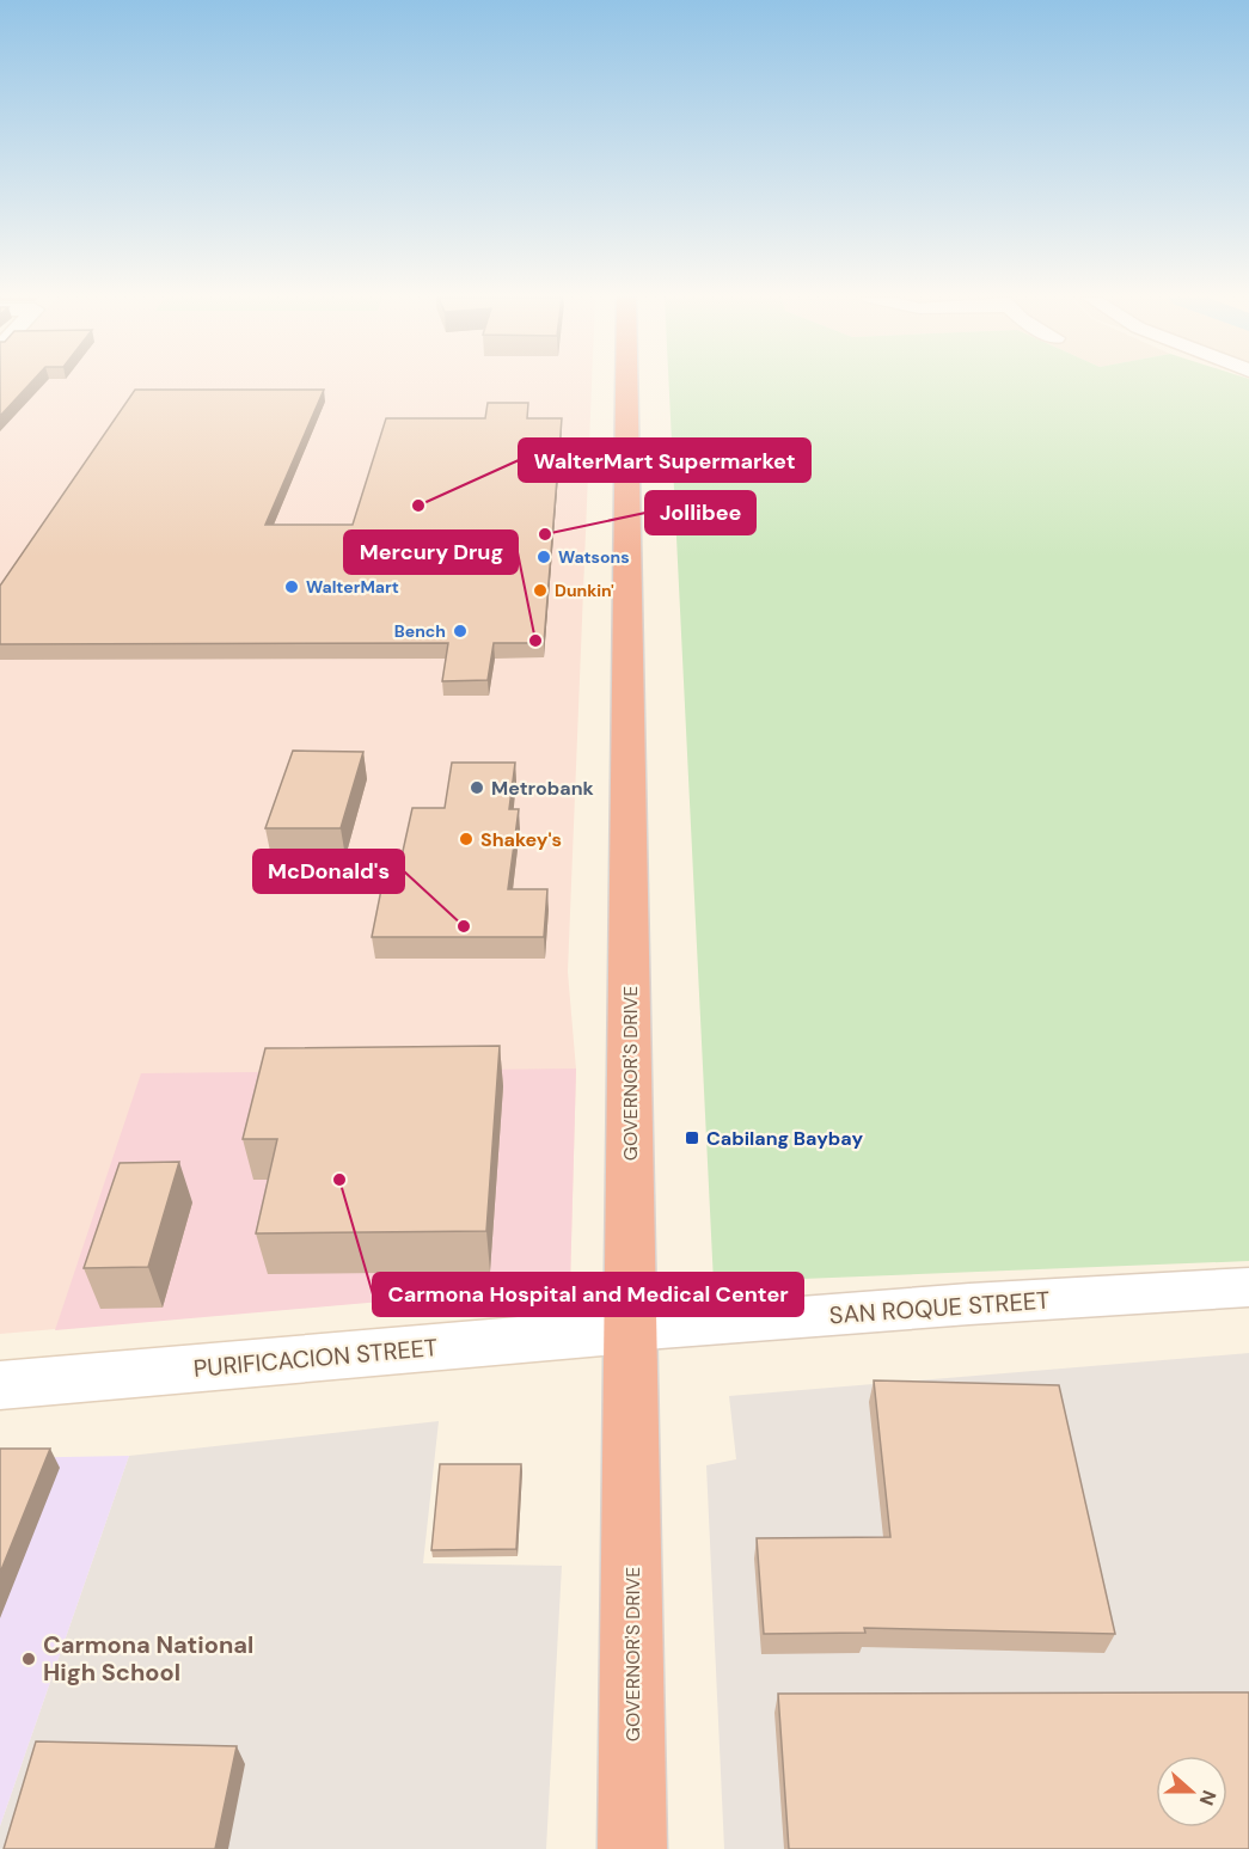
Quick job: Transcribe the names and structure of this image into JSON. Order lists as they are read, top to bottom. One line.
{"streets":{"highway":["GOVERNOR'S DRIVE"],"street":["SAN ROQUE STREET","PURIFICACION STREET"]},"crossings":[["GOVERNOR'S DRIVE","SAN ROQUE STREET"],["GOVERNOR'S DRIVE","PURIFICACION STREET"],["SAN ROQUE STREET","PURIFICACION STREET"]],"places":{"other":["WalterMart Supermarket","Jollibee","Watsons","WalterMart","Dunkin'","Bench","Mercury Drug","Metrobank","Shakey's","McDonald's","Carmona Hospital and Medical Center","Carmona National High School"],"transit":["Cabilang Baybay"]},"north":"right"}
